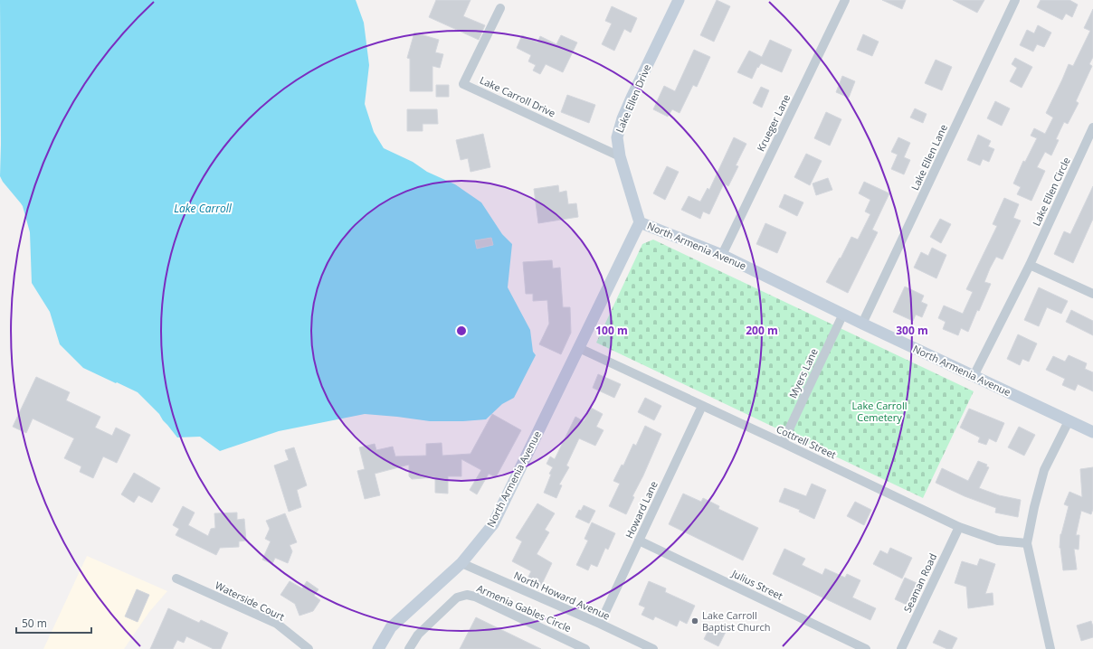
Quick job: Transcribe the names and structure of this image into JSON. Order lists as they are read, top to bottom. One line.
{"streets":{"main road":["Lake Ellen Drive","North Armenia Avenue"],"street":["Lake Carroll Drive","Krueger Lane","Lake Ellen Lane","Lake Ellen Circle","Myers Lane","Cottrell Street","Howard Lane","Seaman Road","Julius Street","North Howard Avenue","Waterside Court","Armenia Gables Circle"]},"crossings":[["Lake Carroll Drive","Lake Ellen Drive"],["Lake Ellen Drive","North Armenia Avenue"],["Krueger Lane","North Armenia Avenue"],["Lake Ellen Lane","North Armenia Avenue"],["Lake Ellen Circle","North Armenia Avenue"],["North Armenia Avenue","Myers Lane"],["North Armenia Avenue","Cottrell Street"],["North Armenia Avenue","North Howard Avenue"],["Myers Lane","Cottrell Street"],["Cottrell Street","Howard Lane"],["Cottrell Street","Seaman Road"],["Howard Lane","Julius Street"],["Howard Lane","North Howard Avenue"]],"water":["Lake Carroll"],"parks":["Lake Carroll Cemetery"],"places":["Lake Carroll Baptist Church"],"scale_bar":"50 m","rings":["100 m","200 m","300 m"]}
